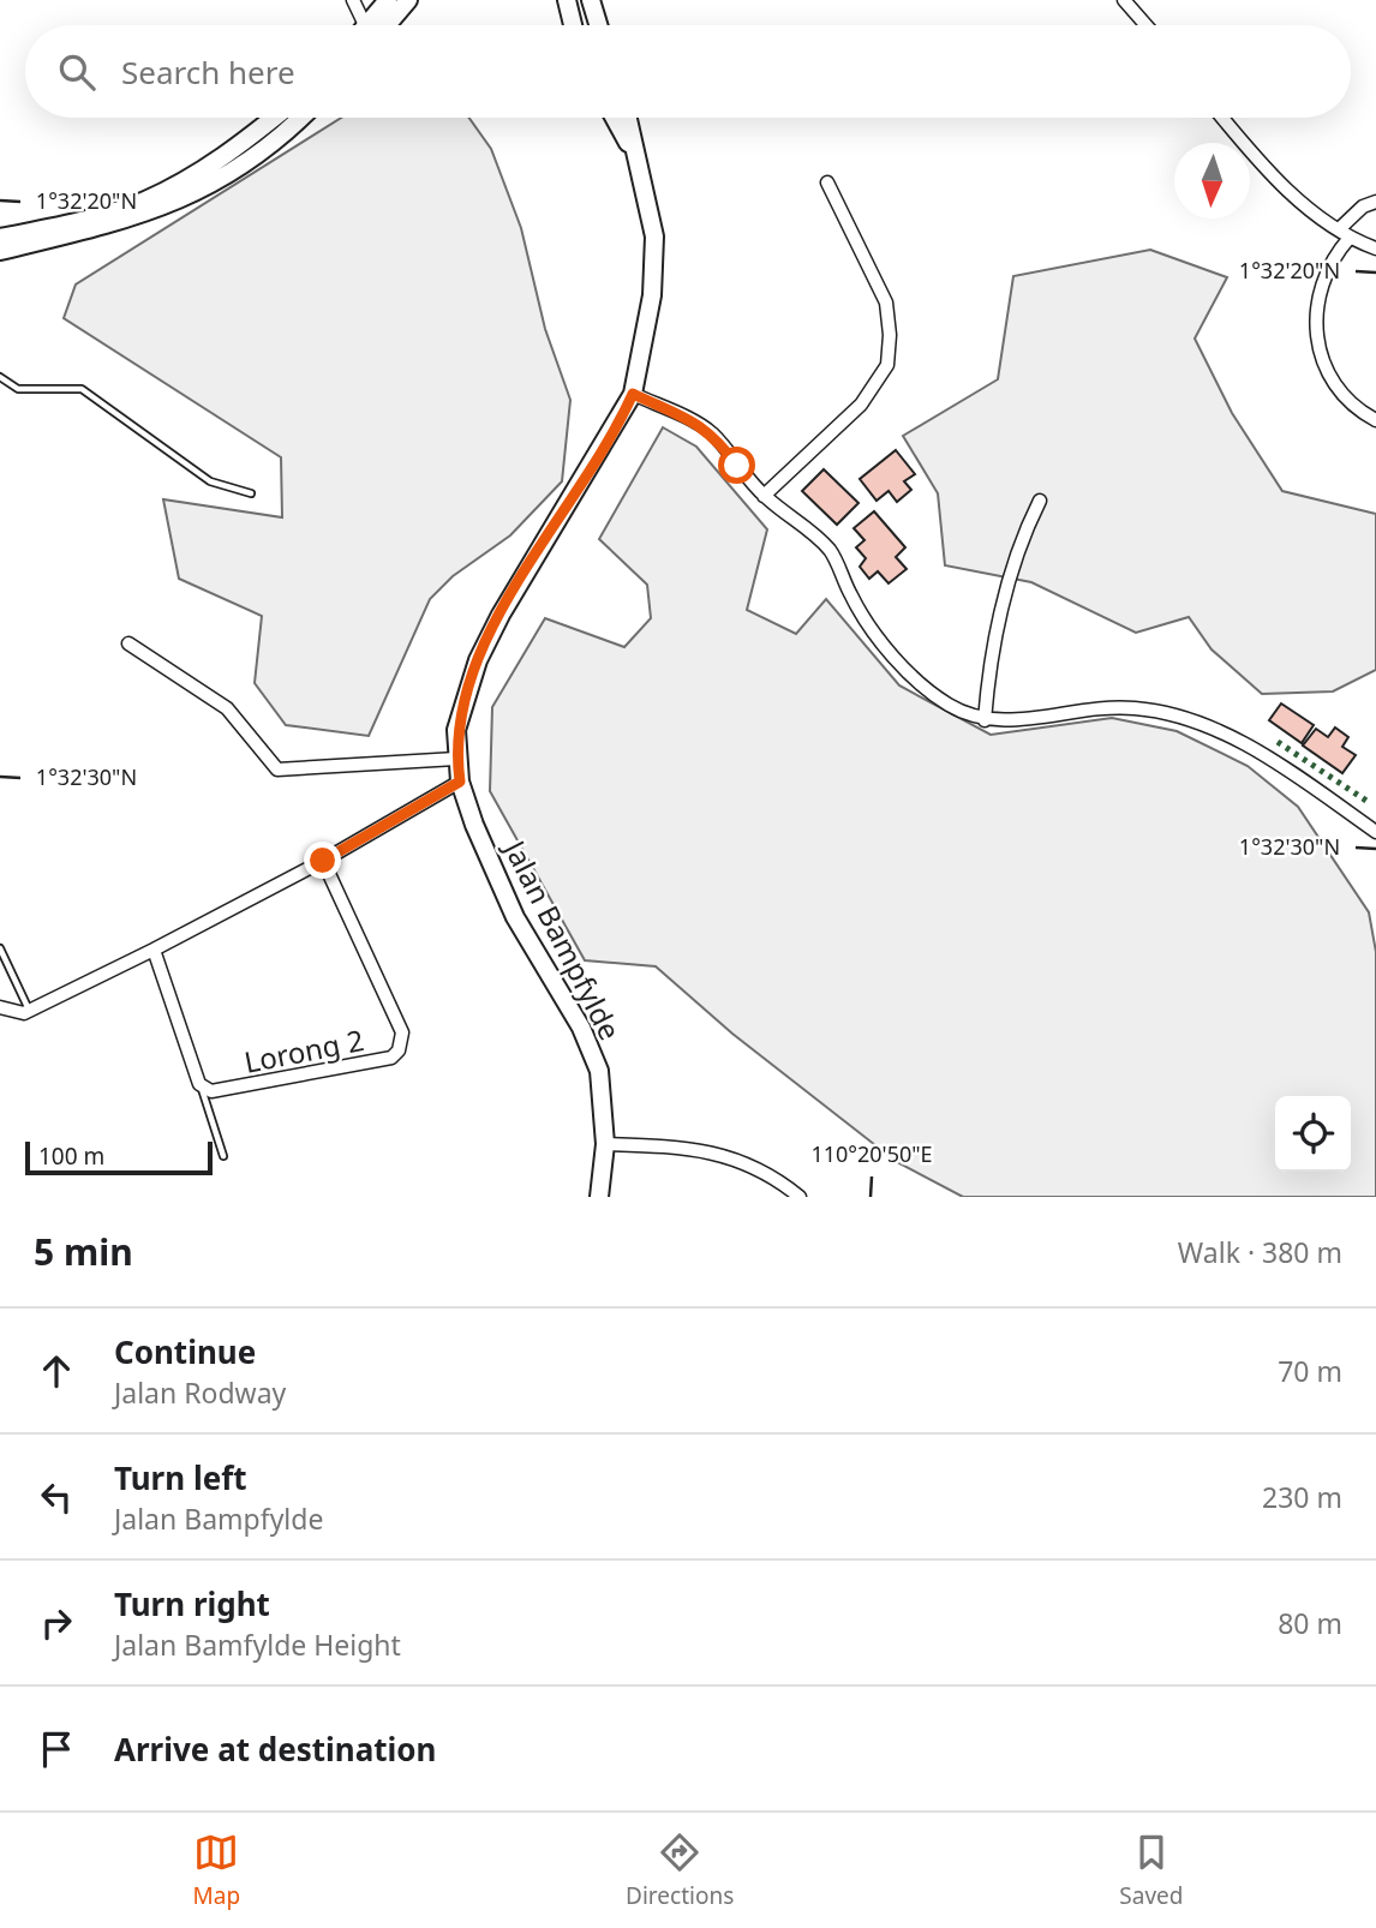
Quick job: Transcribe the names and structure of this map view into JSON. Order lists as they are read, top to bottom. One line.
{"streets":{"street":["Jalan Bampfylde","Lorong 2"]},"scale_bar":"100 m","north":"bottom","page":{"search":"Search here","scale":"100 m","heading":["5 min","Walk · 380 m"],"list":[["Continue","Jalan Rodway","70 m"],["Turn left","Jalan Bampfylde","230 m"],["Turn right","Jalan Bamfylde Height","80 m"],"Arrive at destination"],"nav":["Map","Directions","Saved"]},"coordinates":["1°32'20\"N","1°32'30\"N","110°20'50\"E"]}
